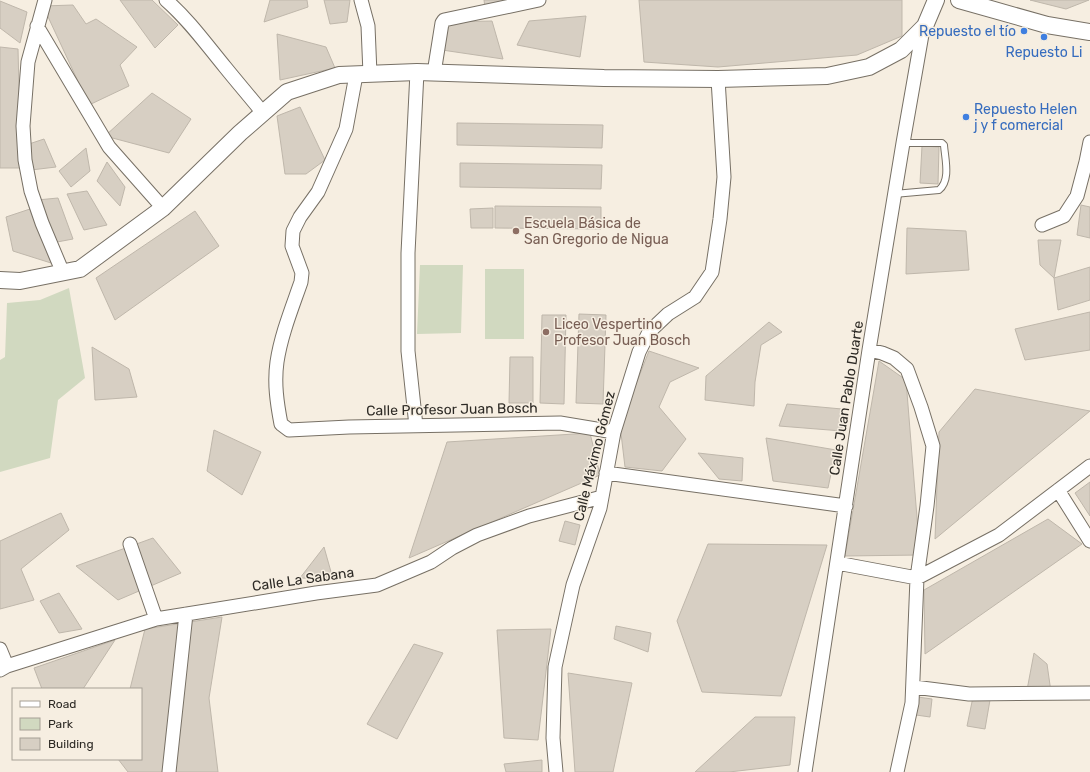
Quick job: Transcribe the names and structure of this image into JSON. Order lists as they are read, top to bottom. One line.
{"streets":{"street":["Calle Juan Pablo Duarte","Calle Profesor Juan Bosch","Calle Máximo Gómez","Calle La Sabana"]},"crossings":[["Calle Profesor Juan Bosch","Calle Máximo Gómez"],["Calle Máximo Gómez","Calle La Sabana"]],"places":["Repuesto el tío","Repuesto Li","Repuesto Helen j y f comercial","Escuela Básica de San Gregorio de Nigua","Liceo Vespertino Profesor Juan Bosch"],"legend":["Road","Park","Building"]}
